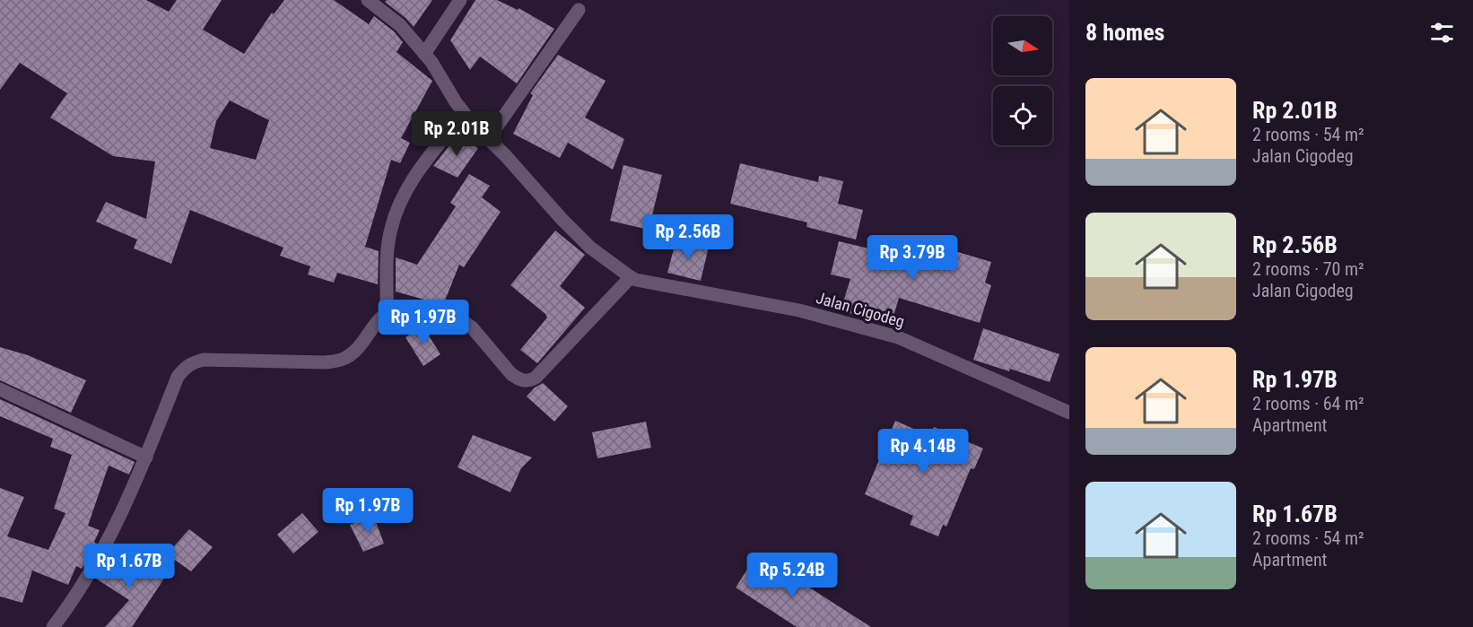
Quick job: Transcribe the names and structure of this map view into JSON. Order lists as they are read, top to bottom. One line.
{"streets":{"street":["Jalan Cigodeg"]},"north":"right","page":{"heading":"8 homes","list":[{"name":"Rp 2.01B","note":"2 rooms · 54 m² · Jalan Cigodeg"},{"name":"Rp 2.56B","note":"2 rooms · 70 m² · Jalan Cigodeg"},{"name":"Rp 1.97B","note":"2 rooms · 64 m² · Apartment"},{"name":"Rp 1.67B","note":"2 rooms · 54 m² · Apartment"}],"price":["Rp 2.01B","Rp 2.56B","Rp 3.79B","Rp 1.97B","Rp 4.14B","Rp 1.97B","Rp 1.67B","Rp 5.24B"]}}
